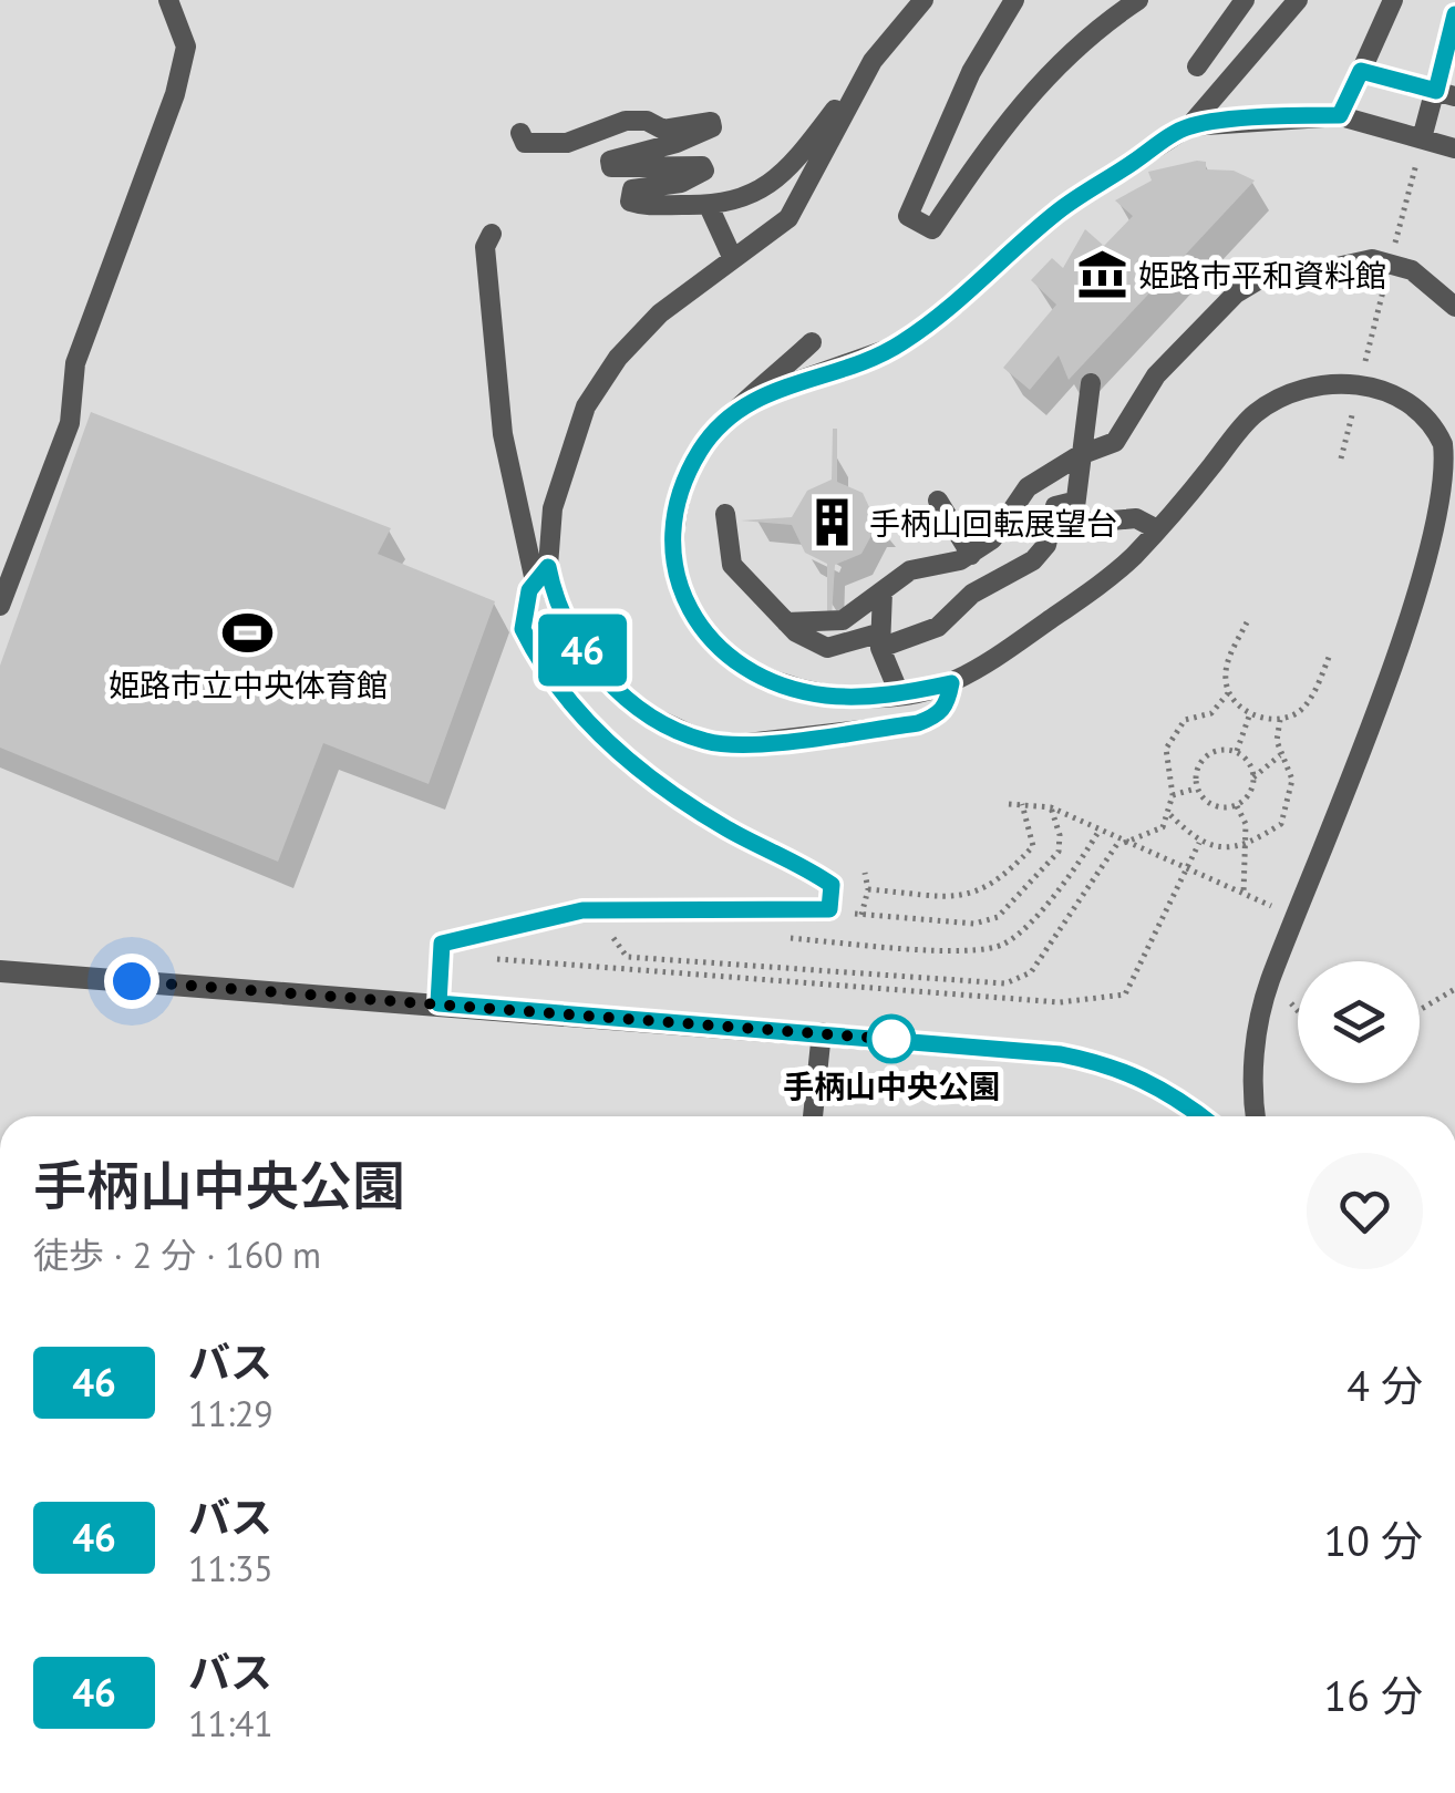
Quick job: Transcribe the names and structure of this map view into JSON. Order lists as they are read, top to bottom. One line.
{"places":{"museum":["姫路市平和資料館"],"building":["手柄山回転展望台"],"sports":["姫路市立中央体育館"],"other":["手柄山中央公園"]},"lines":["bus line 46"],"page":{"on_map":"46","heading":["手柄山中央公園","徒歩 · 2 分 · 160 m"],"list":[{"mark":"46","name":"バス","note":"11:29","value":"4 分"},{"mark":"46","name":"バス","note":"11:35","value":"10 分"},{"mark":"46","name":"バス","note":"11:41","value":"16 分"}]}}
